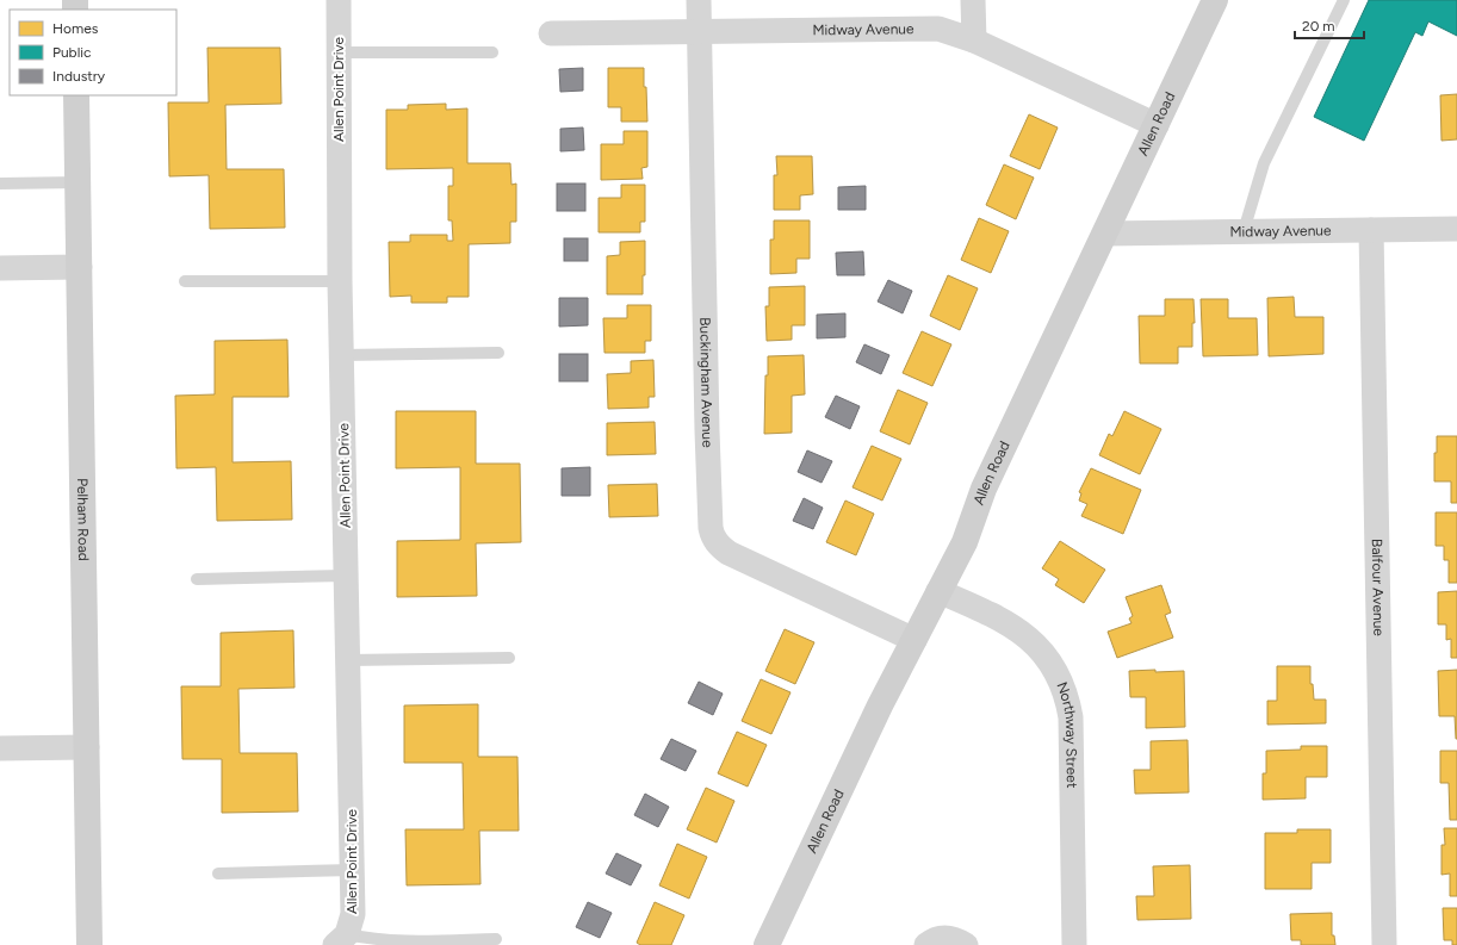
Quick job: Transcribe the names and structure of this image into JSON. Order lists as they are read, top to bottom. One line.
{"streets":{"main road":["Allen Road","Pelham Road"],"street":["Midway Avenue","Allen Point Drive","Buckingham Avenue","Balfour Avenue","Northway Street"]},"crossings":[["Midway Avenue","Allen Road"],["Midway Avenue","Buckingham Avenue"],["Midway Avenue","Balfour Avenue"],["Allen Road","Buckingham Avenue"],["Allen Road","Northway Street"]],"legend":["Homes","Public","Industry"],"scale_bar":"20 m"}
